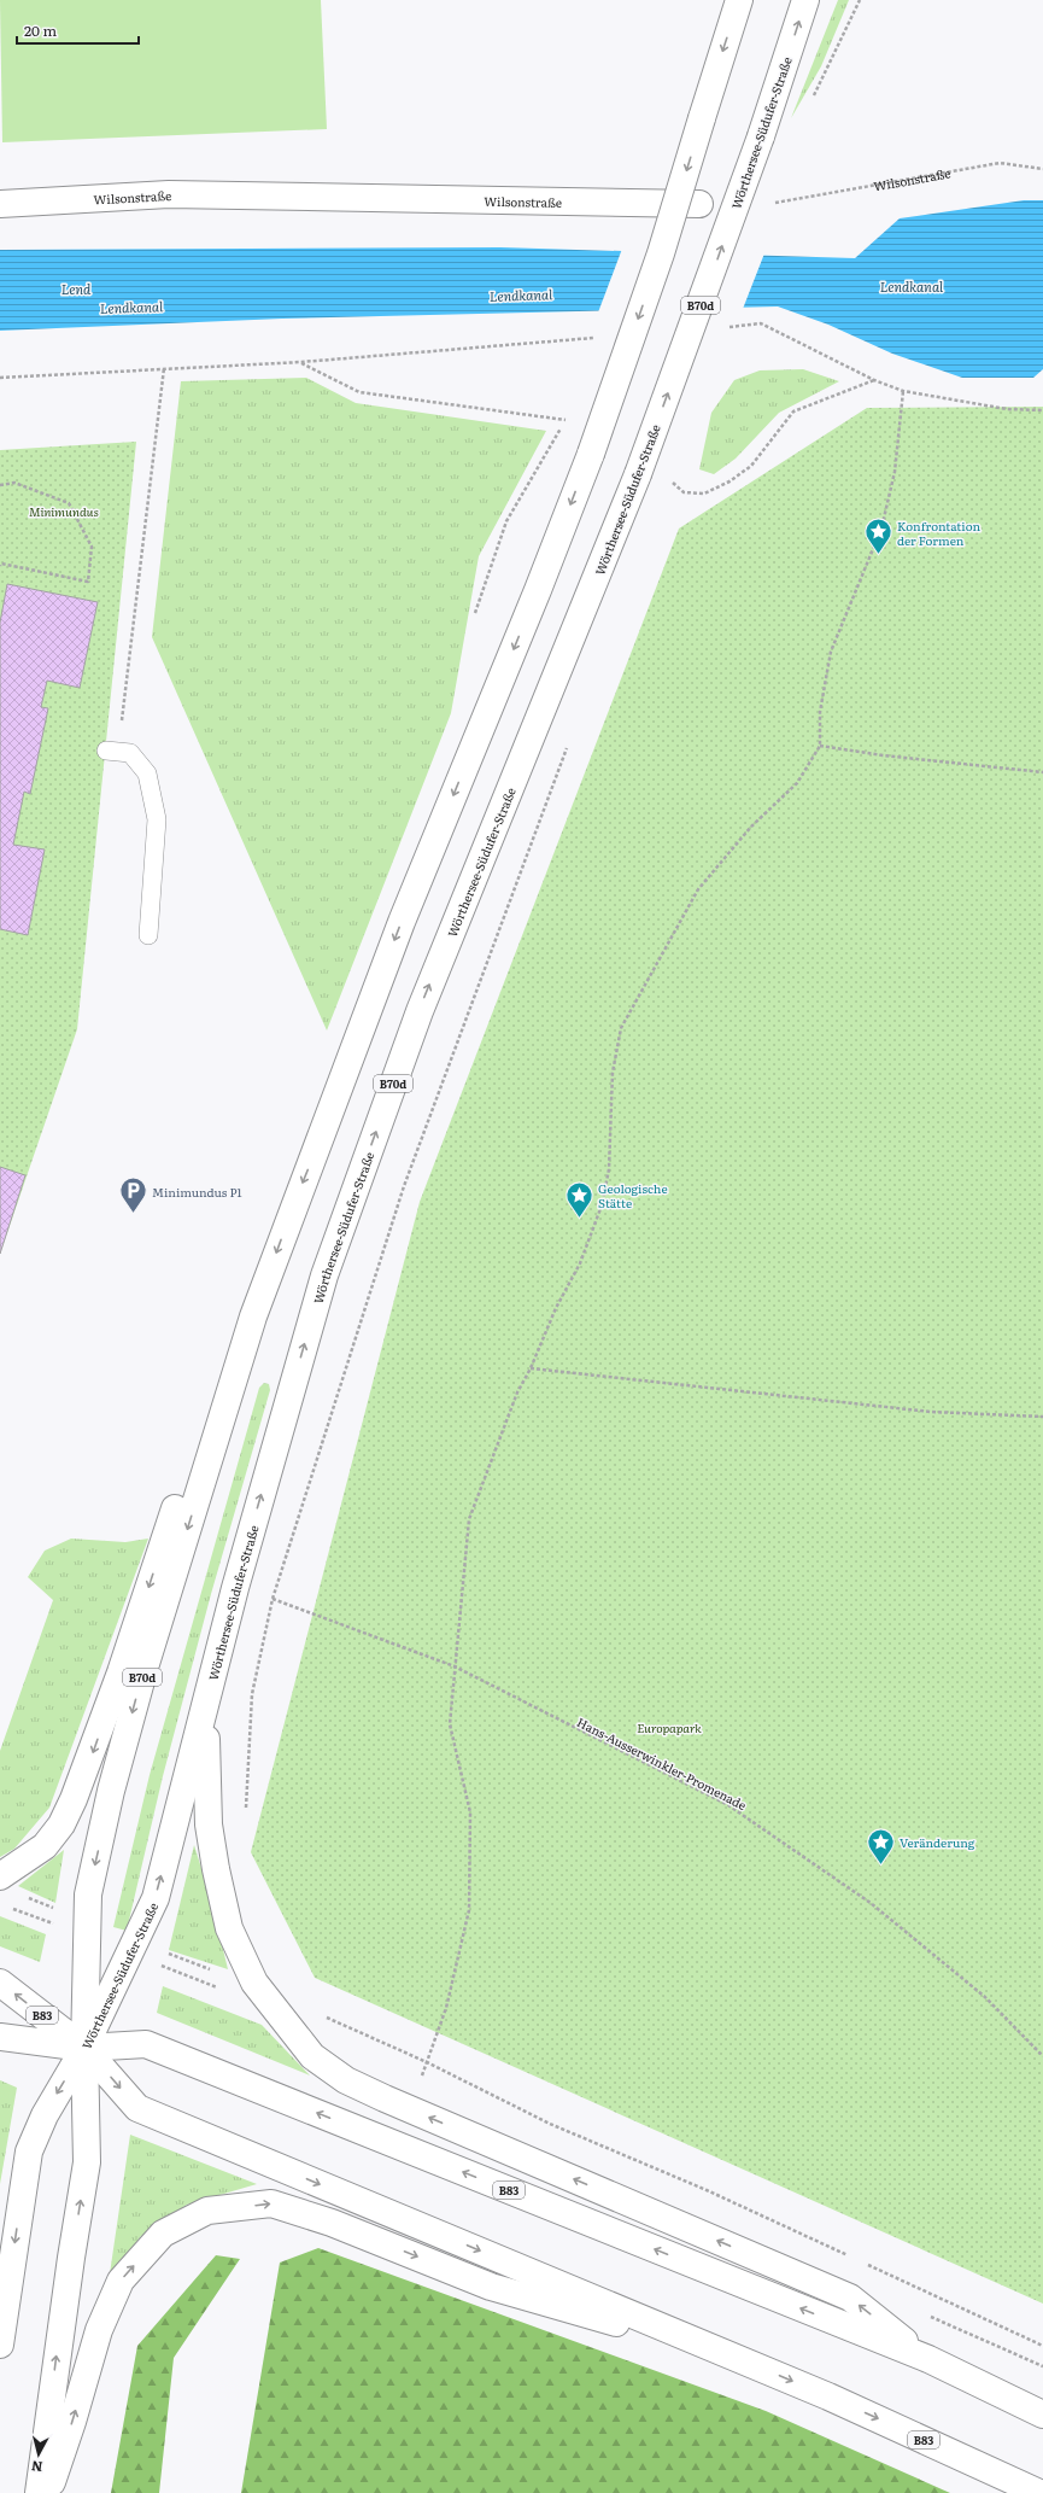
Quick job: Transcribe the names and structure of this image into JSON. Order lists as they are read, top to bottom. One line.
{"streets":{"main road":["Wörthersee-Südufer-Straße","Wilsonstraße","B70d","B83"],"path":["Hans-Ausserwinkler-Promenade"]},"crossings":[["Wörthersee-Südufer-Straße","B83"]],"water":["Lendkanal","Lend"],"parks":["Minimundus","Europapark"],"places":{"place":["Konfrontation der Formen","Geologische Stätte","Veränderung"],"parking":["Minimundus P1"]},"scale_bar":"20 m","north":"bottom"}
